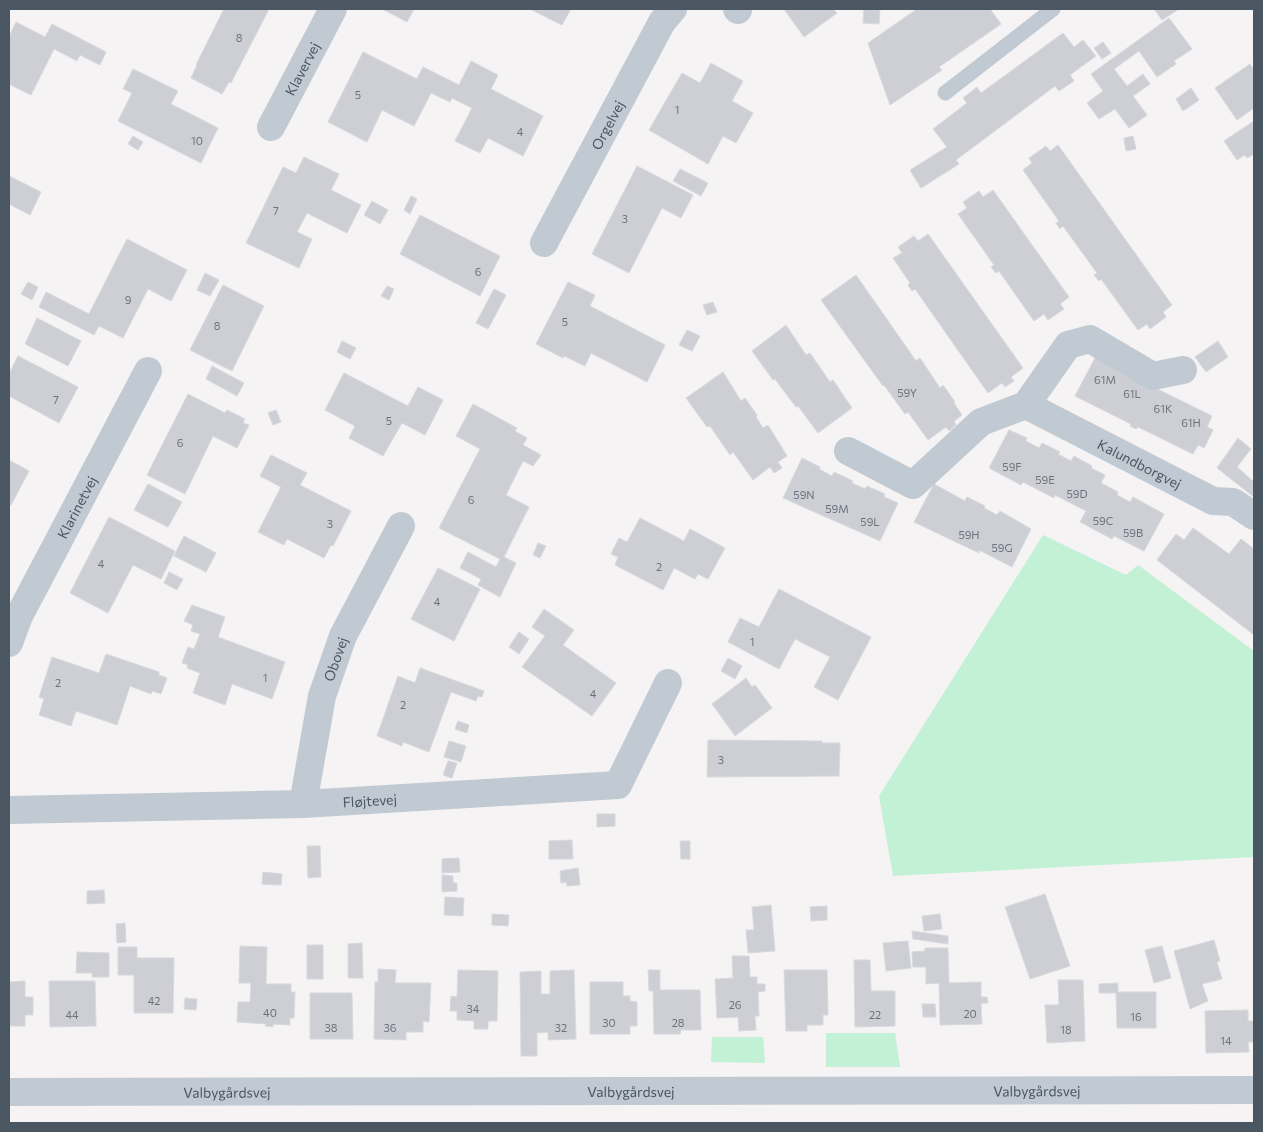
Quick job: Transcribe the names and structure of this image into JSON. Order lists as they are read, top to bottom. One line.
{"streets":{"street":["Klavervej","Orgelvej","Kalundborgvej","Klarinetvej","Obovej","Fløjtevej","Valbygårdsvej"]},"crossings":[["Obovej","Fløjtevej"]],"house_numbers":["8","5","1","4","10","7","3","6","9","5","8","61M","59Y","61L","7","61K","5","61H","6","59F","59E","59D","59N","6","59M","59C","59L","3","59B","59H","59G","4","2","4","1","1","2","4","2","3","42","26","34","40","20","44","22","16","30","28","38","36","32","18","14"]}
